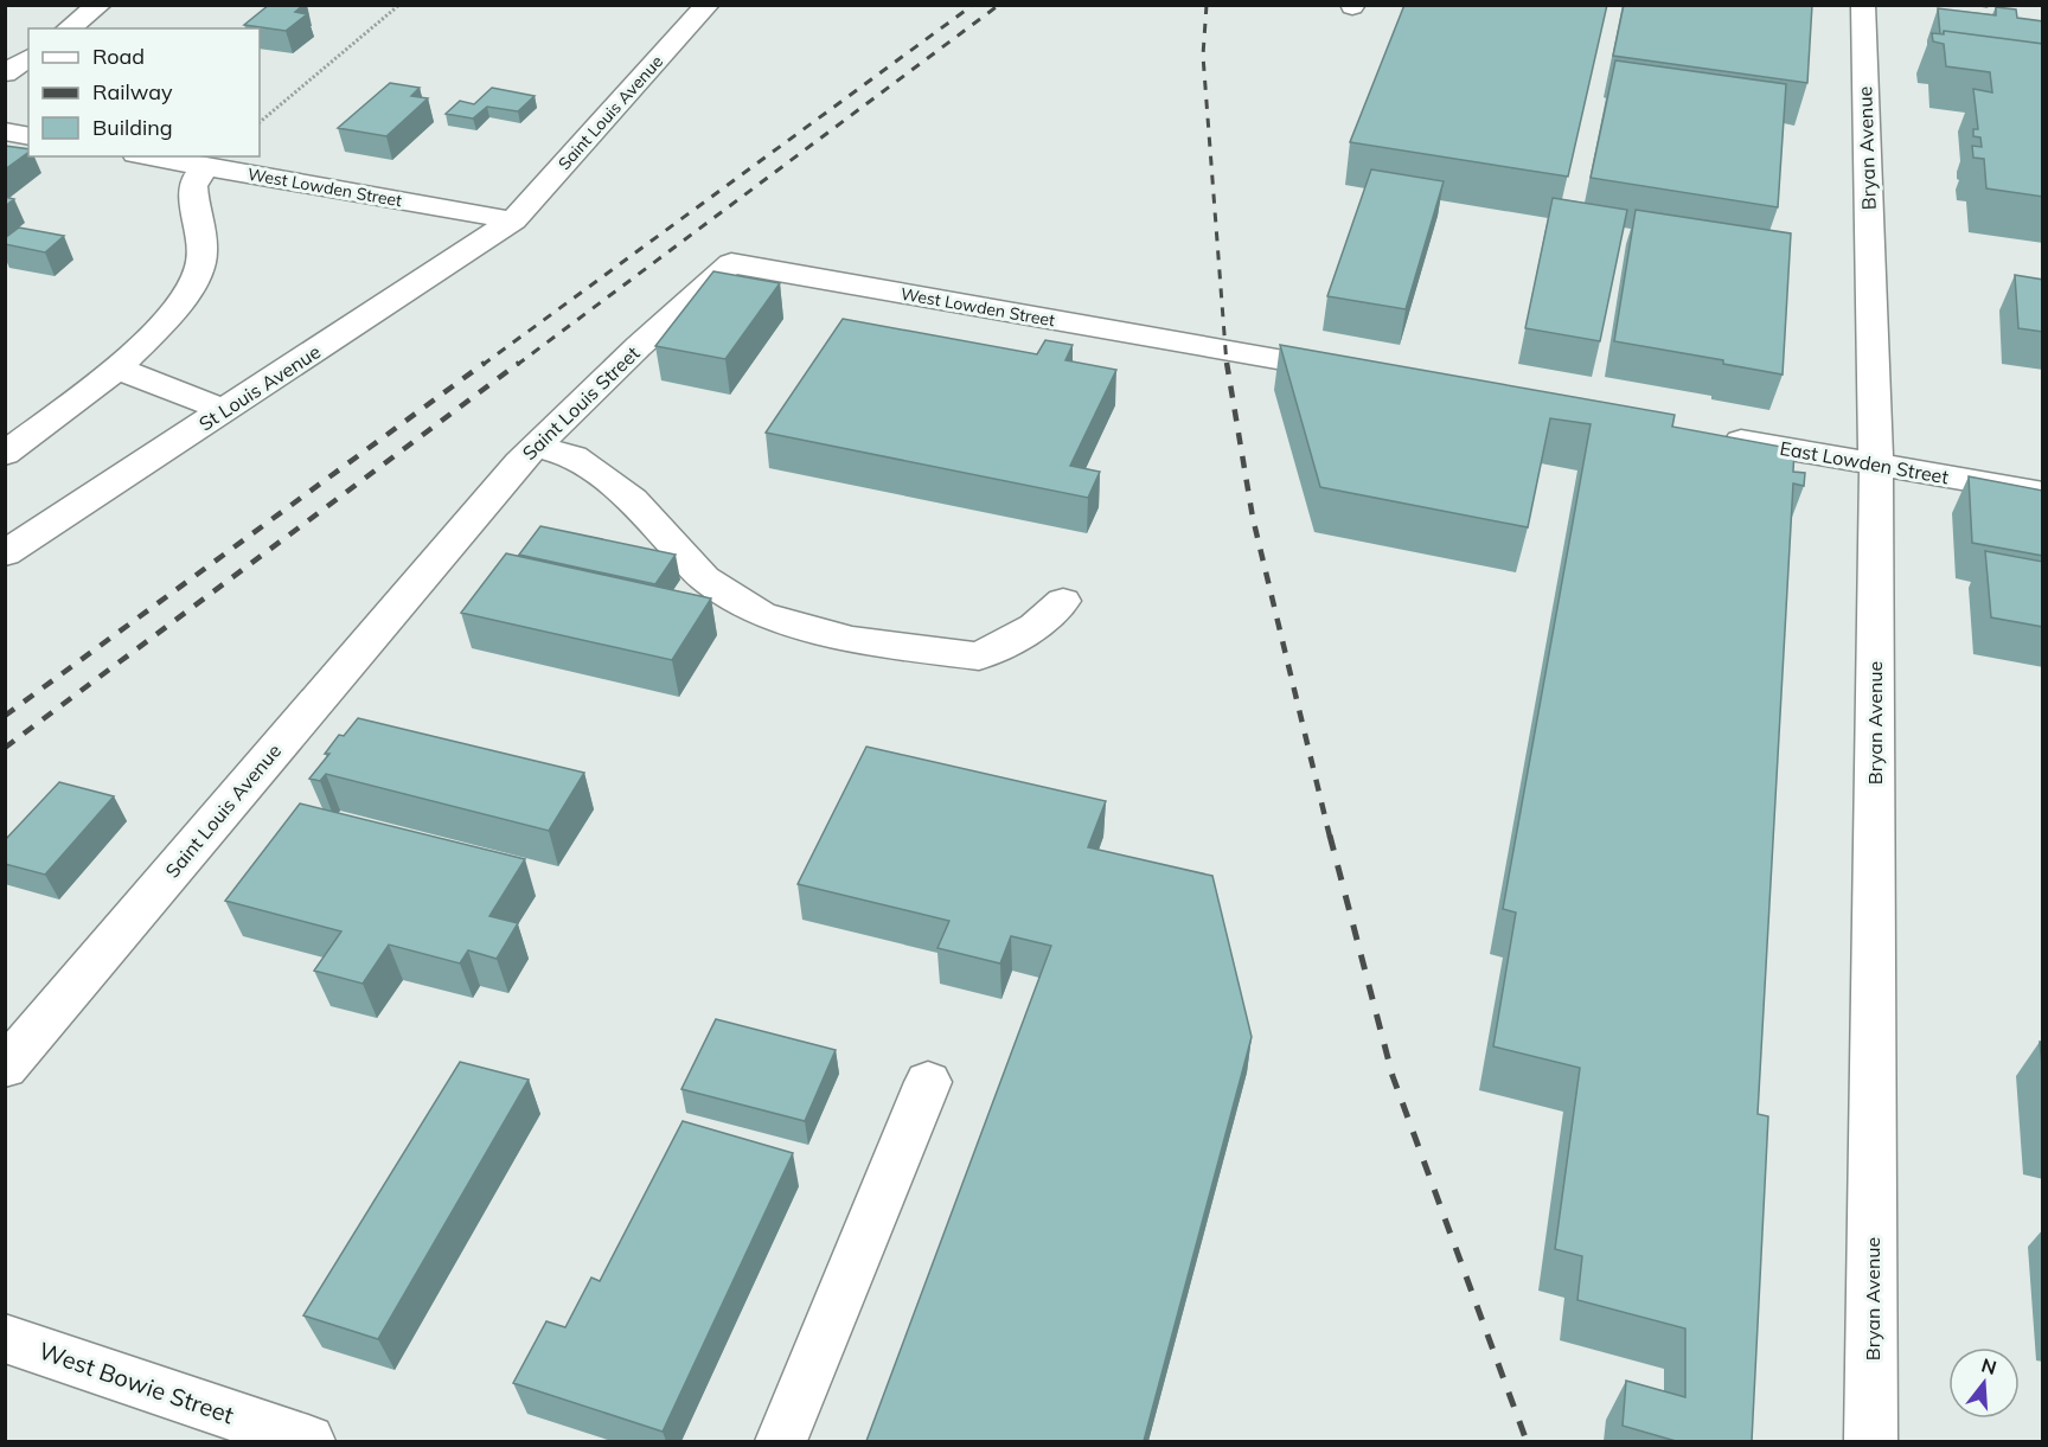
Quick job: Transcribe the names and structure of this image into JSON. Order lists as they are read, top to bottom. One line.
{"streets":{"street":["Saint Louis Avenue","Bryan Avenue","West Lowden Street","St Louis Avenue","Saint Louis Street","East Lowden Street","West Bowie Street"]},"crossings":[["Saint Louis Avenue","West Lowden Street"],["Saint Louis Avenue","St Louis Avenue"],["Saint Louis Avenue","Saint Louis Street"],["Bryan Avenue","East Lowden Street"],["West Lowden Street","St Louis Avenue"],["West Lowden Street","Saint Louis Street"]],"legend":["Road","Railway","Building"],"north":"top"}
